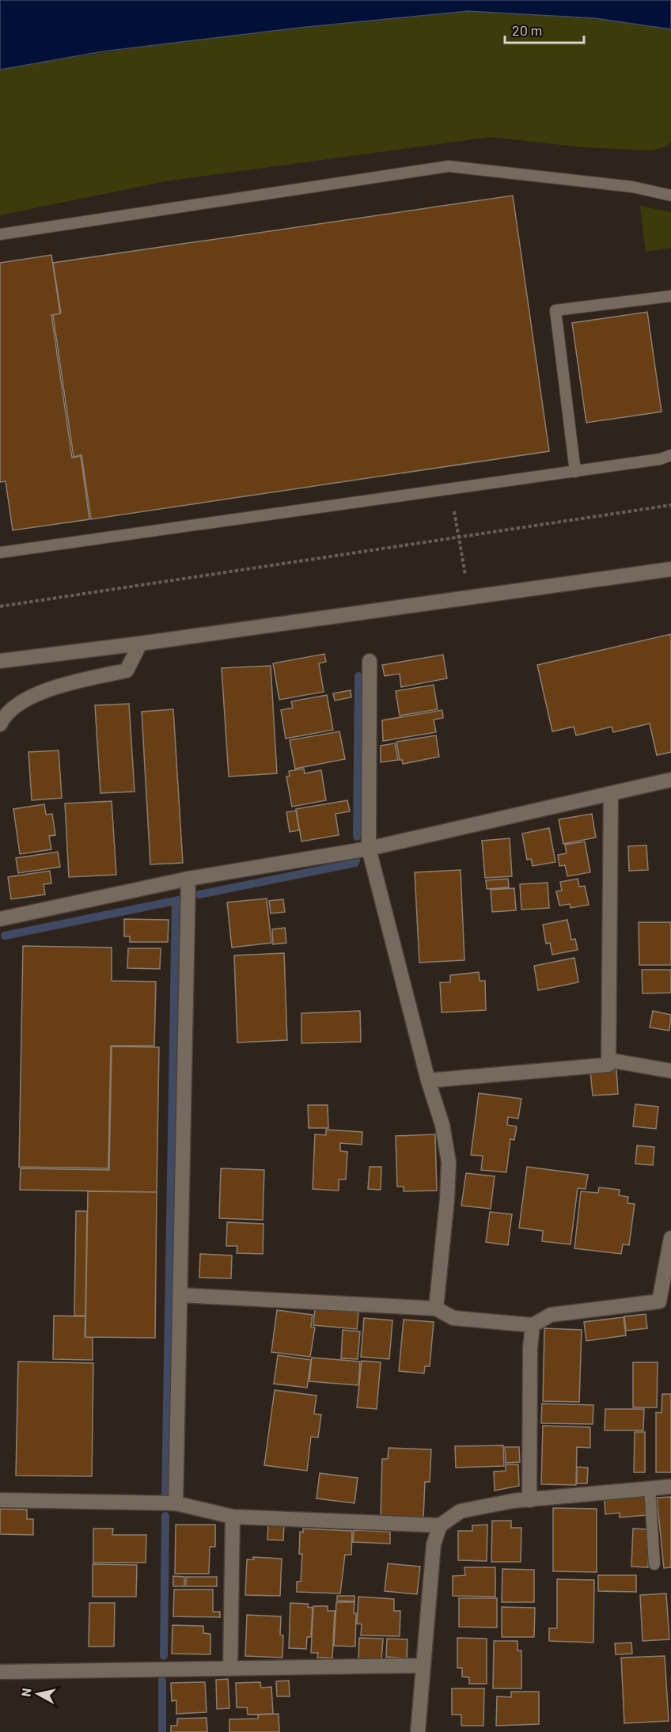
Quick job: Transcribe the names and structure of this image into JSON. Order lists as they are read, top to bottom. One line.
{"scale_bar":"20 m","north":"left"}
